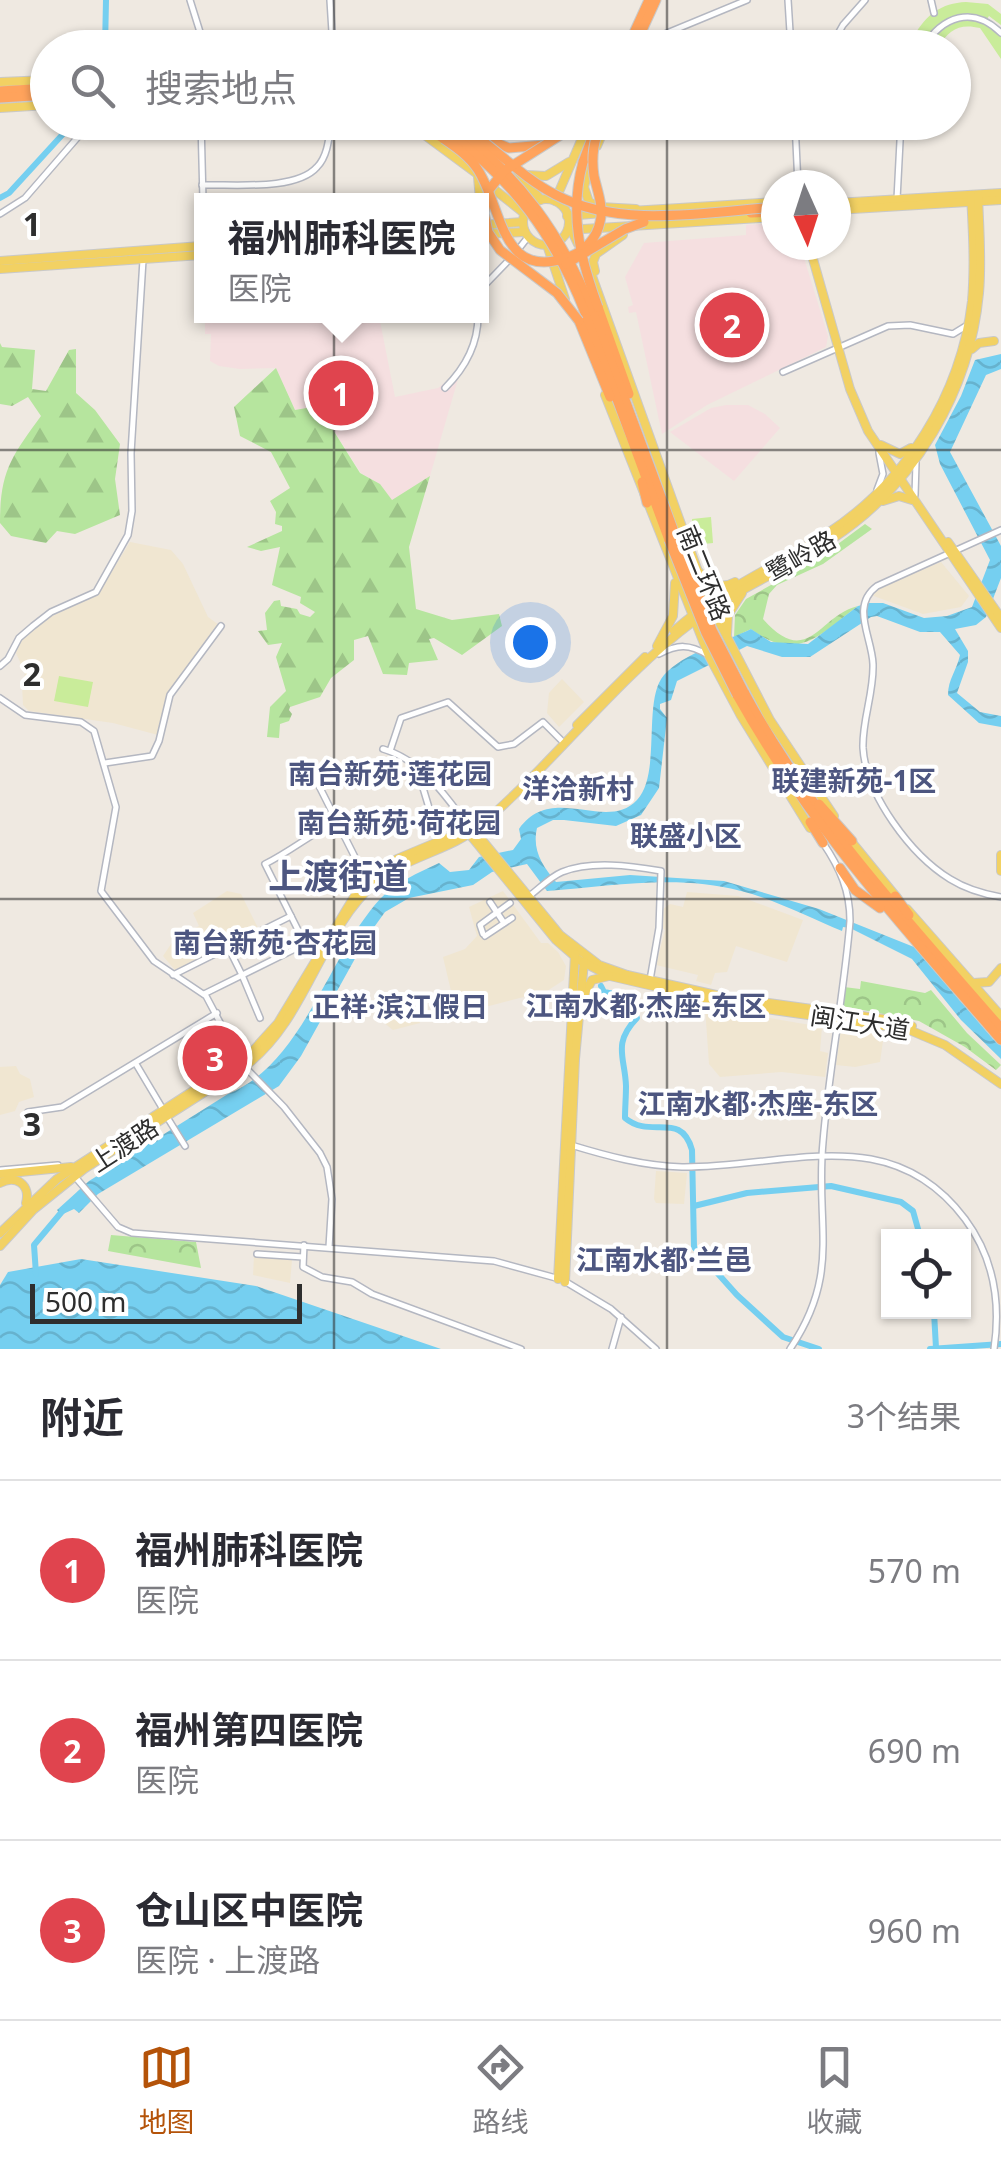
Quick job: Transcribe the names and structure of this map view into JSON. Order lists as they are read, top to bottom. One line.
{"streets":{"highway":["南二环路"],"main road":["鹭岭路","闽江大道","上渡路"]},"crossings":[["鹭岭路","闽江大道"],["鹭岭路","上渡路"],["闽江大道","上渡路"]],"districts":["南台新苑·莲花园","联建新苑-1区","洋洽新村","南台新苑·荷花园","联盛小区","上渡街道","南台新苑·杏花园","江南水都·杰座-东区","正祥·滨江假日","江南水都·杰座-东区","江南水都·兰邑"],"scale_bar":"500 m","north":"bottom","page":{"search":"搜索地点","popup":["福州肺科医院","医院"],"pins":["2","1","3"],"scale":"500 m","heading":["附近","3个结果"],"list":[{"mark":"1","name":"福州肺科医院","note":"医院","value":"570 m"},{"mark":"2","name":"福州第四医院","note":"医院","value":"690 m"},{"mark":"3","name":"仓山区中医院","note":"医院 · 上渡路","value":"960 m"}],"nav":["地图","路线","收藏"]},"grid":{"rows":["1","2","3"]}}
